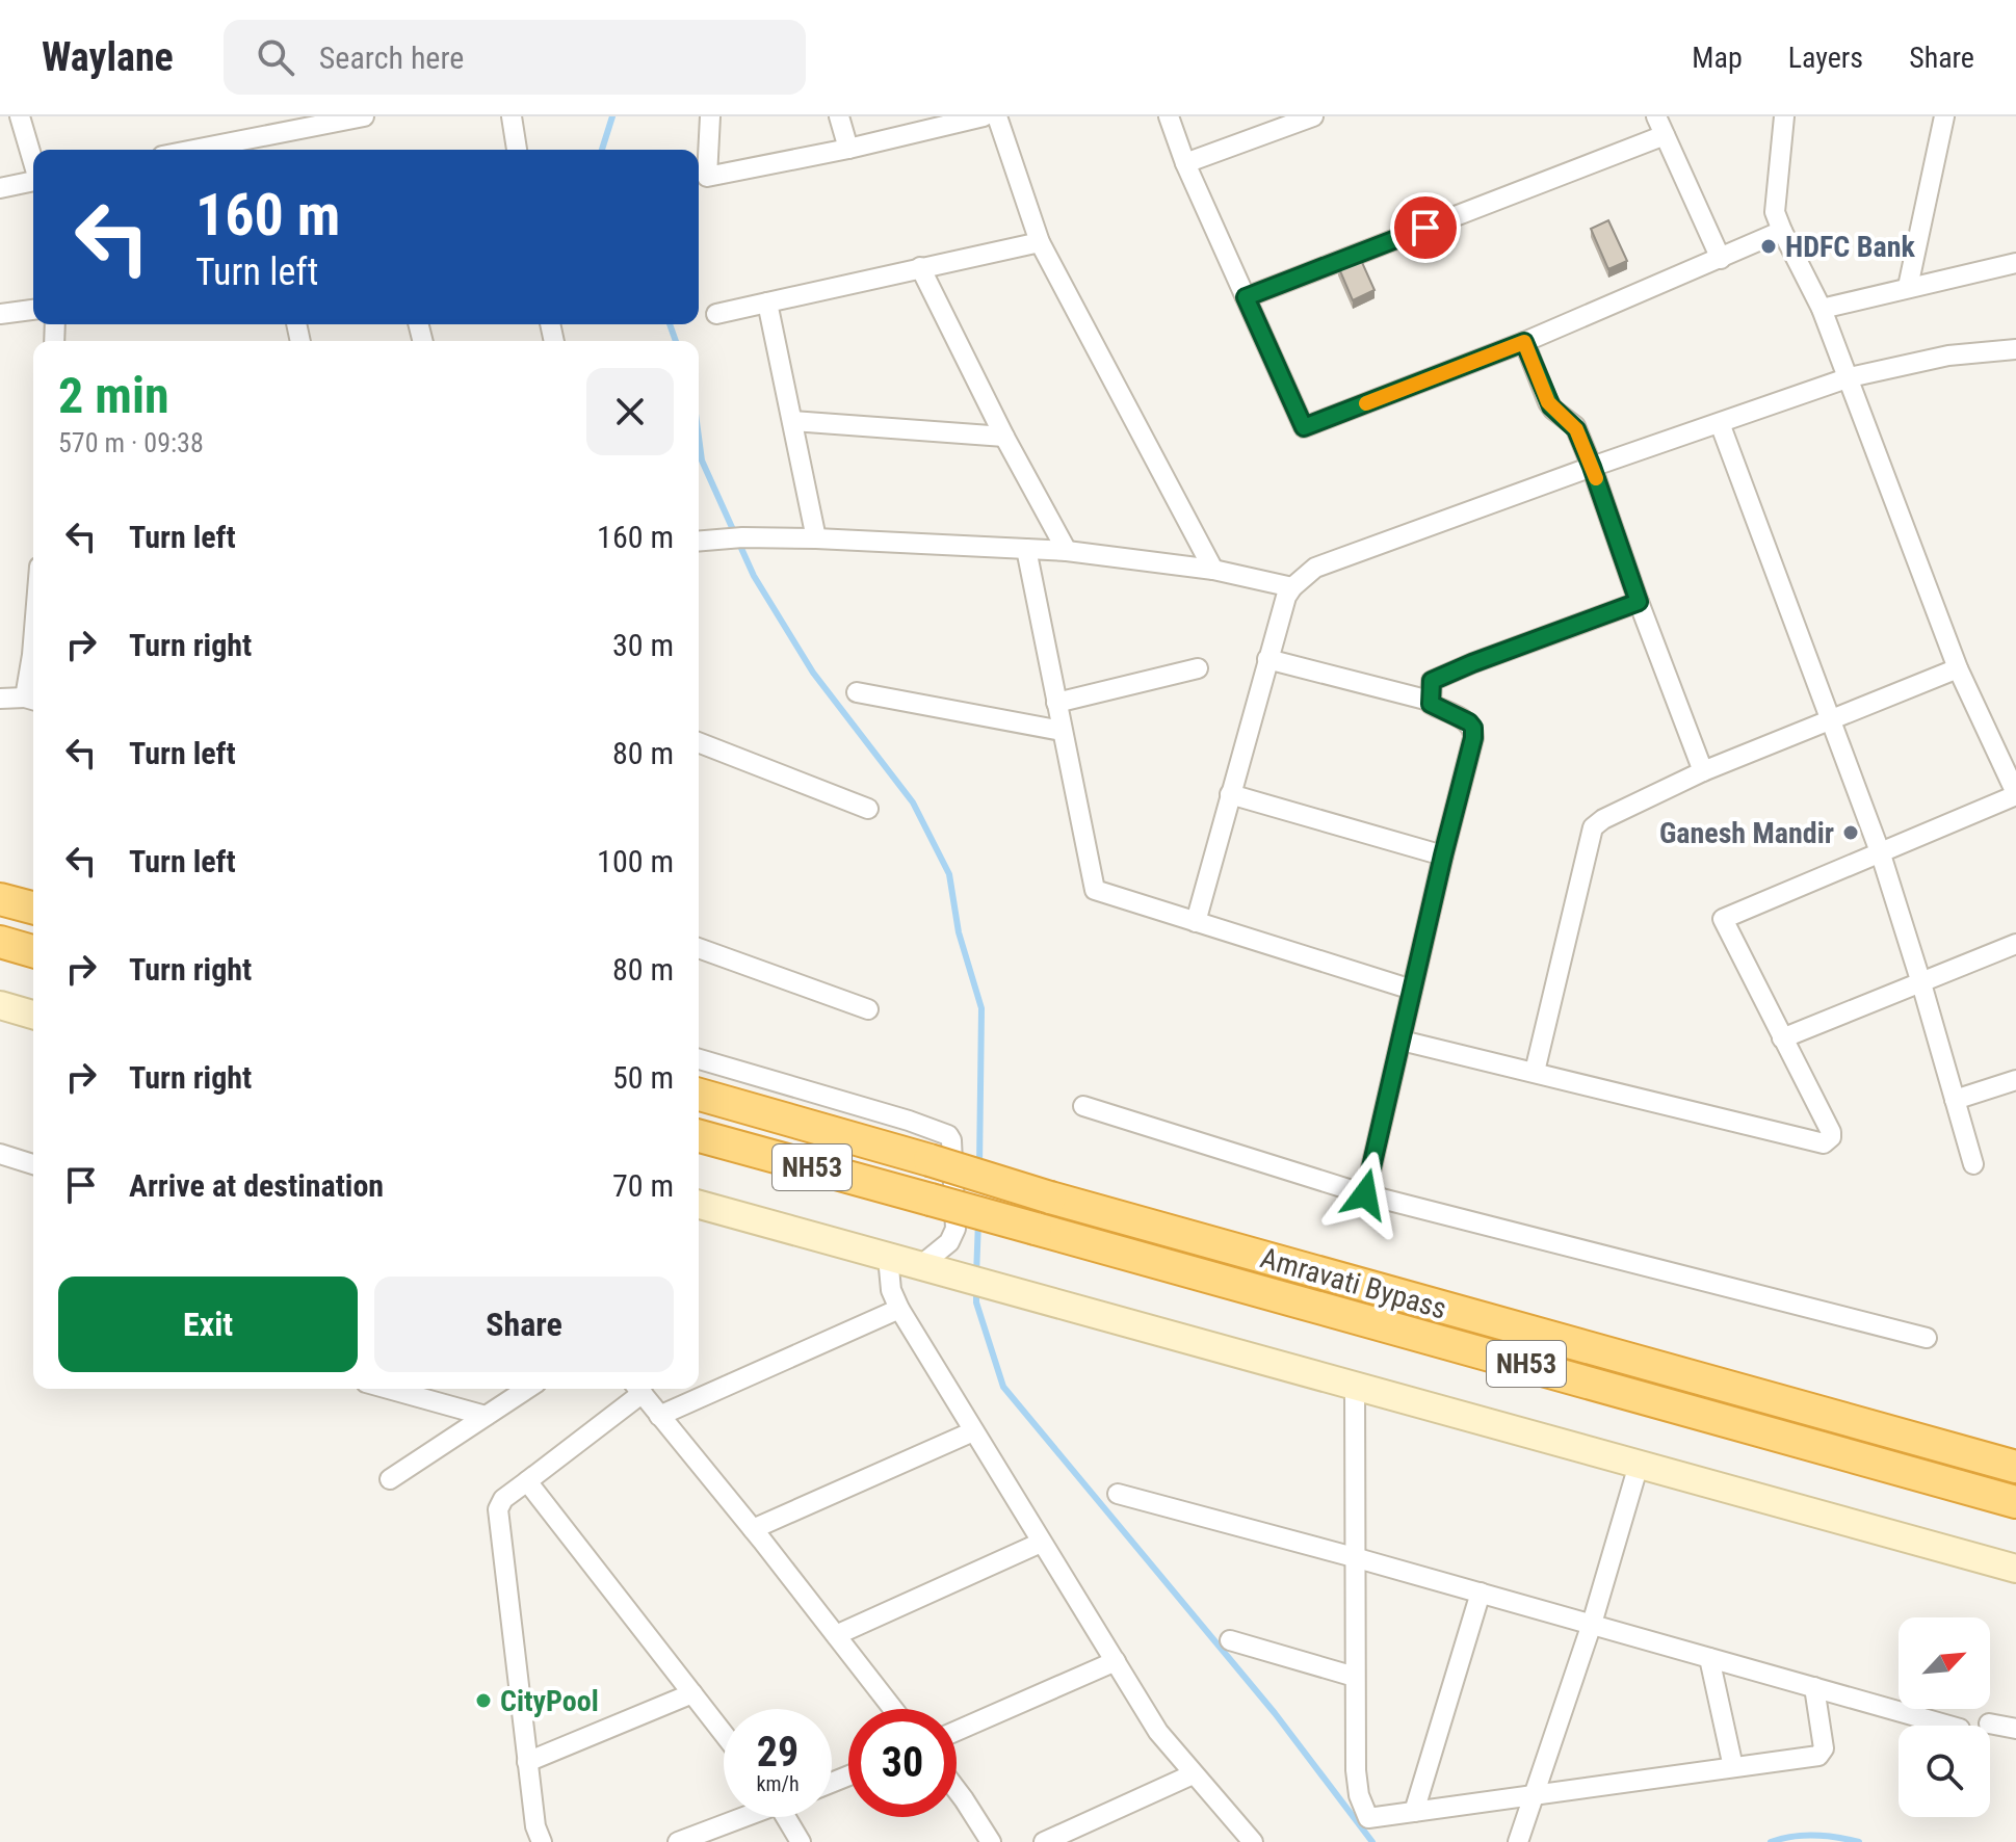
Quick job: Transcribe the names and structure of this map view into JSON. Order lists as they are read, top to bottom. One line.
{"streets":{"highway":["NH53","Amravati Bypass"]},"places":["HDFC Bank","Ganesh Mandir","CityPool"],"north":"top right","page":{"header":"Waylane","search":"Search here","nav":["Map","Layers","Share"],"turn":["160 m","Turn left"],"heading":["2 min","570 m · 09:38"],"list":[{"name":"Turn left","value":"160 m"},{"name":"Turn right","value":"30 m"},{"name":"Turn left","value":"80 m"},{"name":"Turn left","value":"100 m"},{"name":"Turn right","value":"80 m"},{"name":"Turn right","value":"50 m"},{"name":"Arrive at destination","value":"70 m"}],"buttons":["Exit","Share"],"speed":"29 km/h","limit":"30"}}
